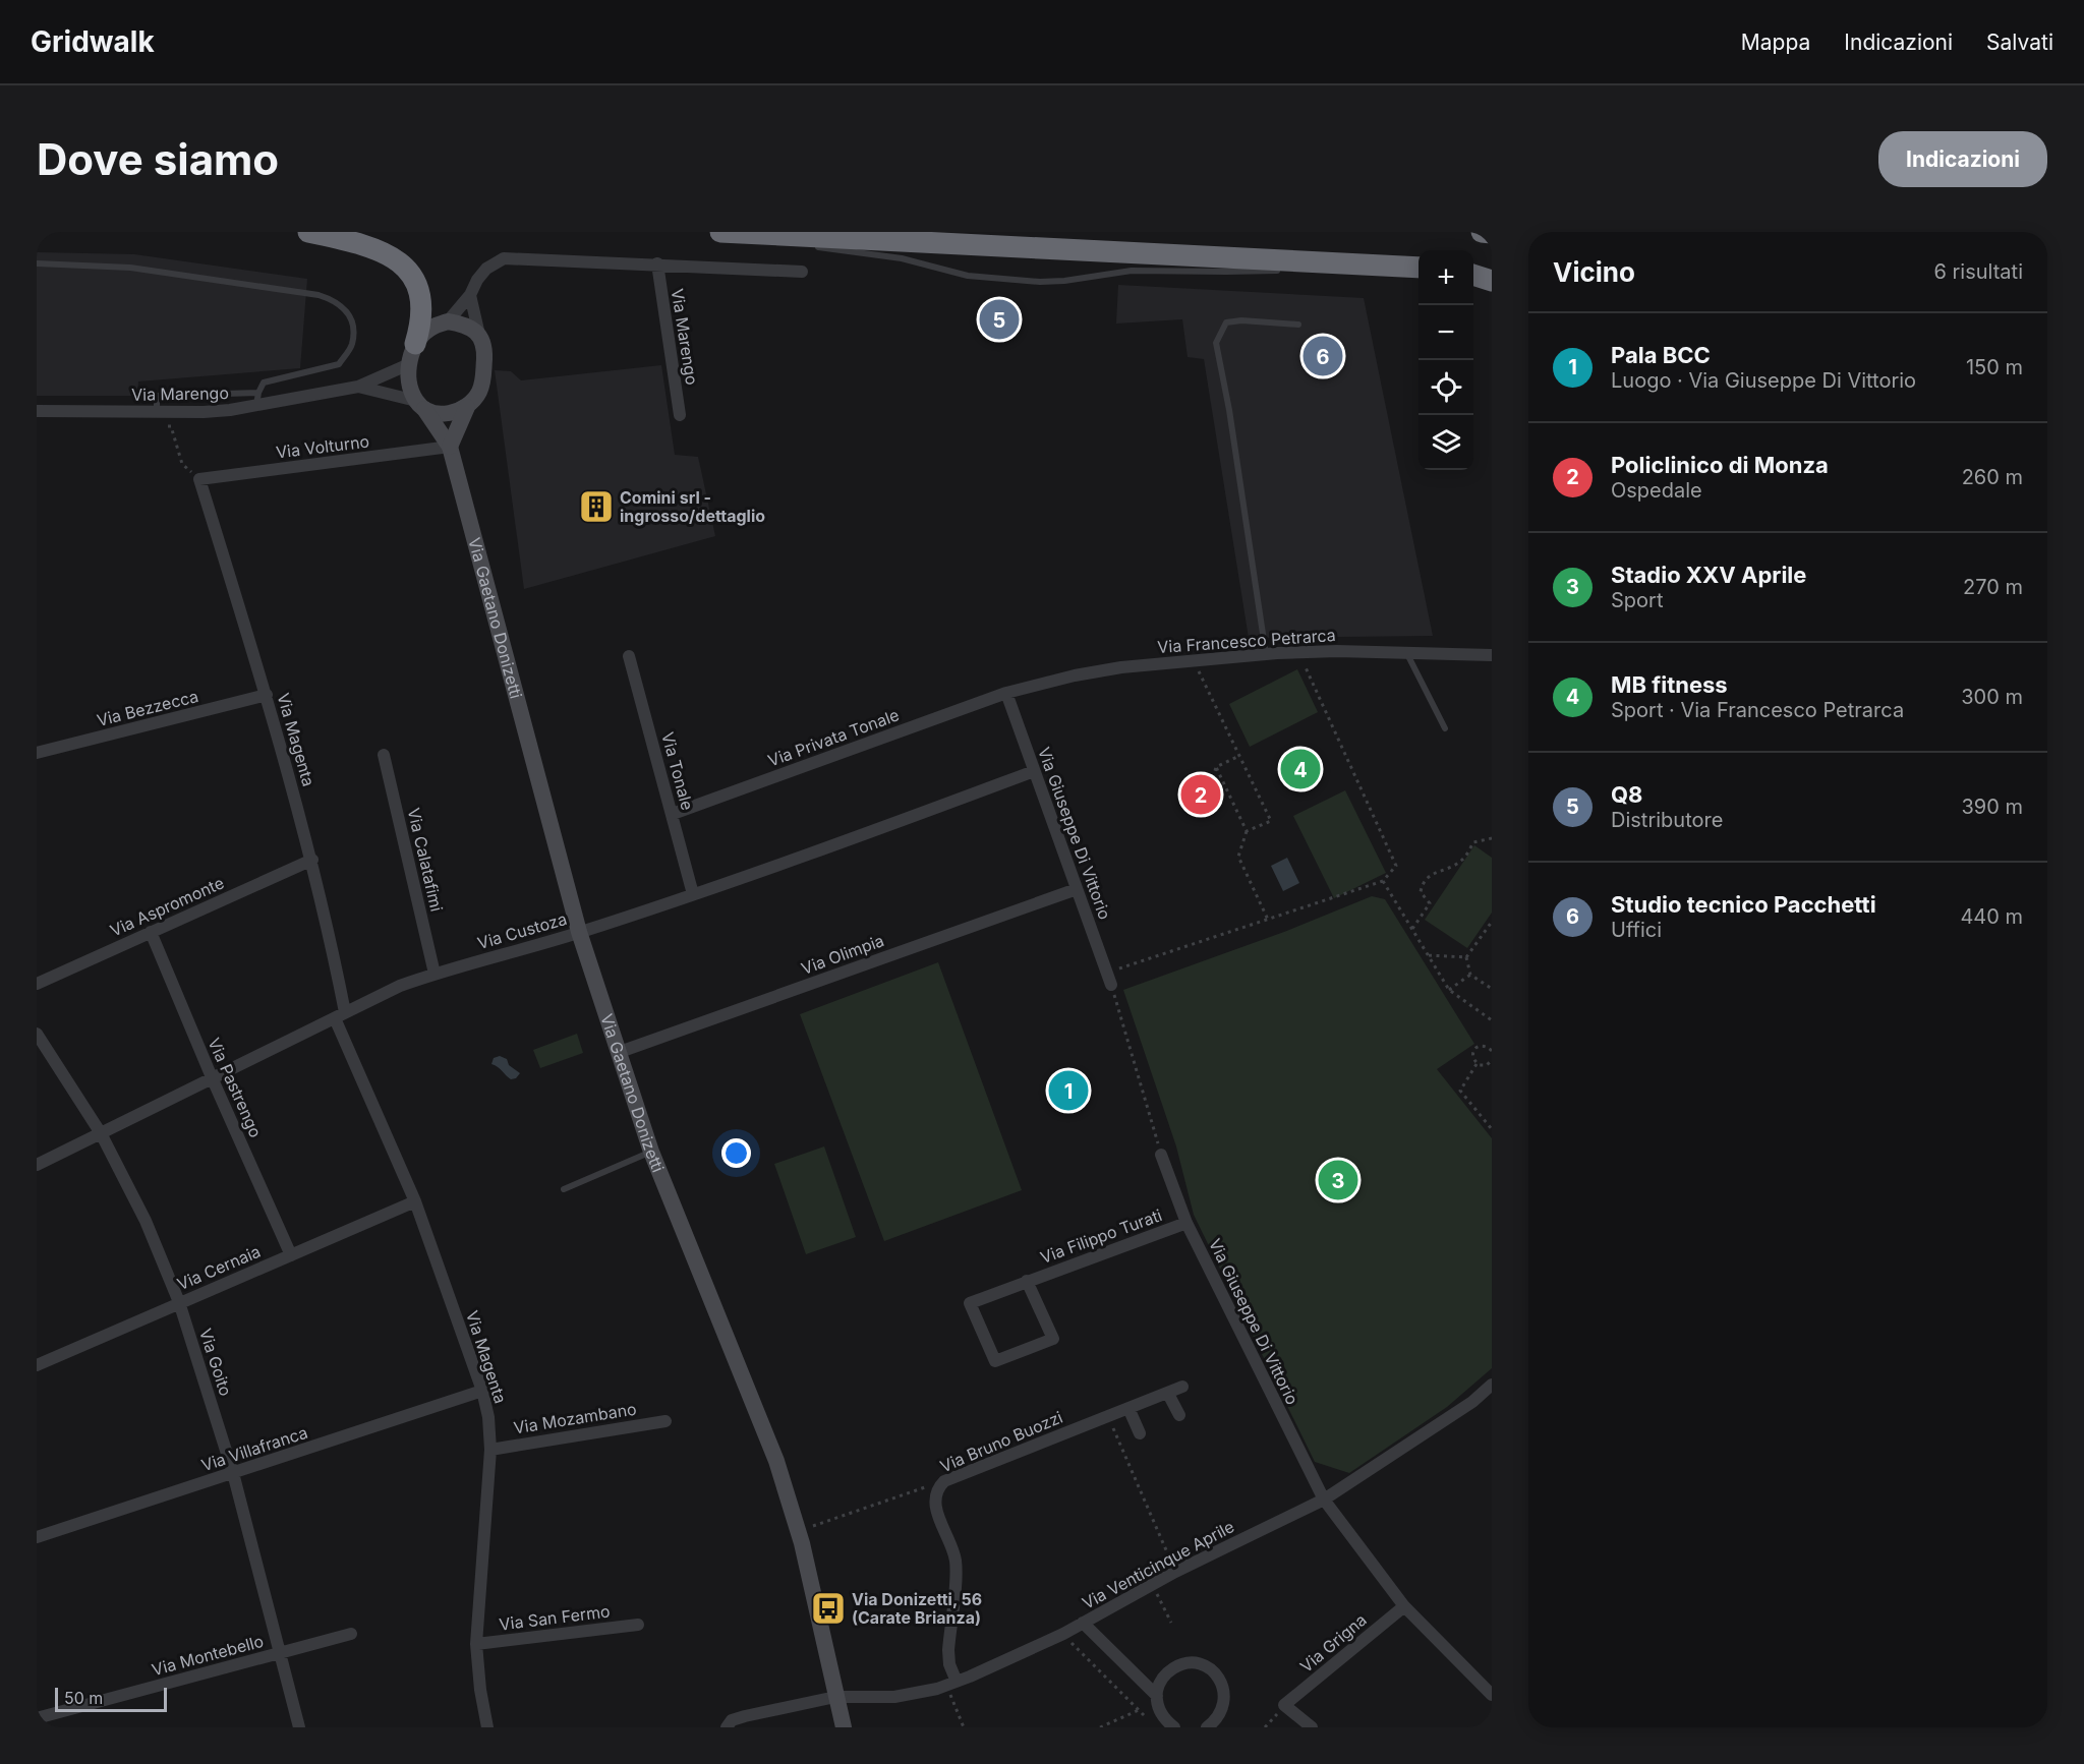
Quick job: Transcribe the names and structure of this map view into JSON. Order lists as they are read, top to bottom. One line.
{"streets":{"street":["Via Marengo","Via Volturno","Via Gaetano Donizetti","Via Francesco Petrarca","Via Bezzecca","Via Privata Tonale","Via Magenta","Via Tonale","Via Giuseppe Di Vittorio","Via Calatafimi","Via Aspromonte","Via Custoza","Via Olimpia","Via Pastrengo","Via Filippo Turati","Via Cernaia","Via Goito","Via Mozambano","Via Bruno Buozzi","Via Villafranca","Via Venticinque Aprile","Via San Fermo","Via Grigna","Via Montebello"]},"crossings":[["Via Marengo","Via Gaetano Donizetti"],["Via Volturno","Via Gaetano Donizetti"],["Via Volturno","Via Magenta"],["Via Gaetano Donizetti","Via Custoza"],["Via Gaetano Donizetti","Via Olimpia"],["Via Gaetano Donizetti","Via Venticinque Aprile"],["Via Francesco Petrarca","Via Privata Tonale"],["Via Francesco Petrarca","Via Giuseppe Di Vittorio"],["Via Bezzecca","Via Magenta"],["Via Privata Tonale","Via Tonale"],["Via Privata Tonale","Via Giuseppe Di Vittorio"],["Via Magenta","Via Aspromonte"],["Via Magenta","Via Custoza"],["Via Magenta","Via Cernaia"],["Via Magenta","Via Mozambano"],["Via Magenta","Via Villafranca"],["Via Magenta","Via San Fermo"],["Via Tonale","Via Custoza"],["Via Giuseppe Di Vittorio","Via Custoza"],["Via Giuseppe Di Vittorio","Via Olimpia"],["Via Giuseppe Di Vittorio","Via Filippo Turati"],["Via Giuseppe Di Vittorio","Via Venticinque Aprile"],["Via Giuseppe Di Vittorio","Via Grigna"],["Via Calatafimi","Via Custoza"],["Via Aspromonte","Via Pastrengo"],["Via Custoza","Via Pastrengo"],["Via Custoza","Via Goito"],["Via Pastrengo","Via Cernaia"],["Via Cernaia","Via Goito"],["Via Goito","Via Villafranca"],["Via Goito","Via Montebello"],["Via Bruno Buozzi","Via Venticinque Aprile"]],"places":{"building":["Comini srl - ingrosso/dettaglio"],"bus stop":["Via Donizetti, 56 (Carate Brianza)"]},"scale_bar":"50 m","page":{"header":"Gridwalk","nav":["Mappa","Indicazioni","Salvati"],"buttons":"Indicazioni","title":"Dove siamo","heading":["Vicino","6 risultati"],"map_buttons":["+","−"],"pins":["5","6","4","2","1","3"],"list":[{"mark":"1","name":"Pala BCC","note":"Luogo · Via Giuseppe Di Vittorio","value":"150 m"},{"mark":"2","name":"Policlinico di Monza","note":"Ospedale","value":"260 m"},{"mark":"3","name":"Stadio XXV Aprile","note":"Sport","value":"270 m"},{"mark":"4","name":"MB fitness","note":"Sport · Via Francesco Petrarca","value":"300 m"},{"mark":"5","name":"Q8","note":"Distributore","value":"390 m"},{"mark":"6","name":"Studio tecnico Pacchetti","note":"Uffici","value":"440 m"}],"scale":"50 m"}}
